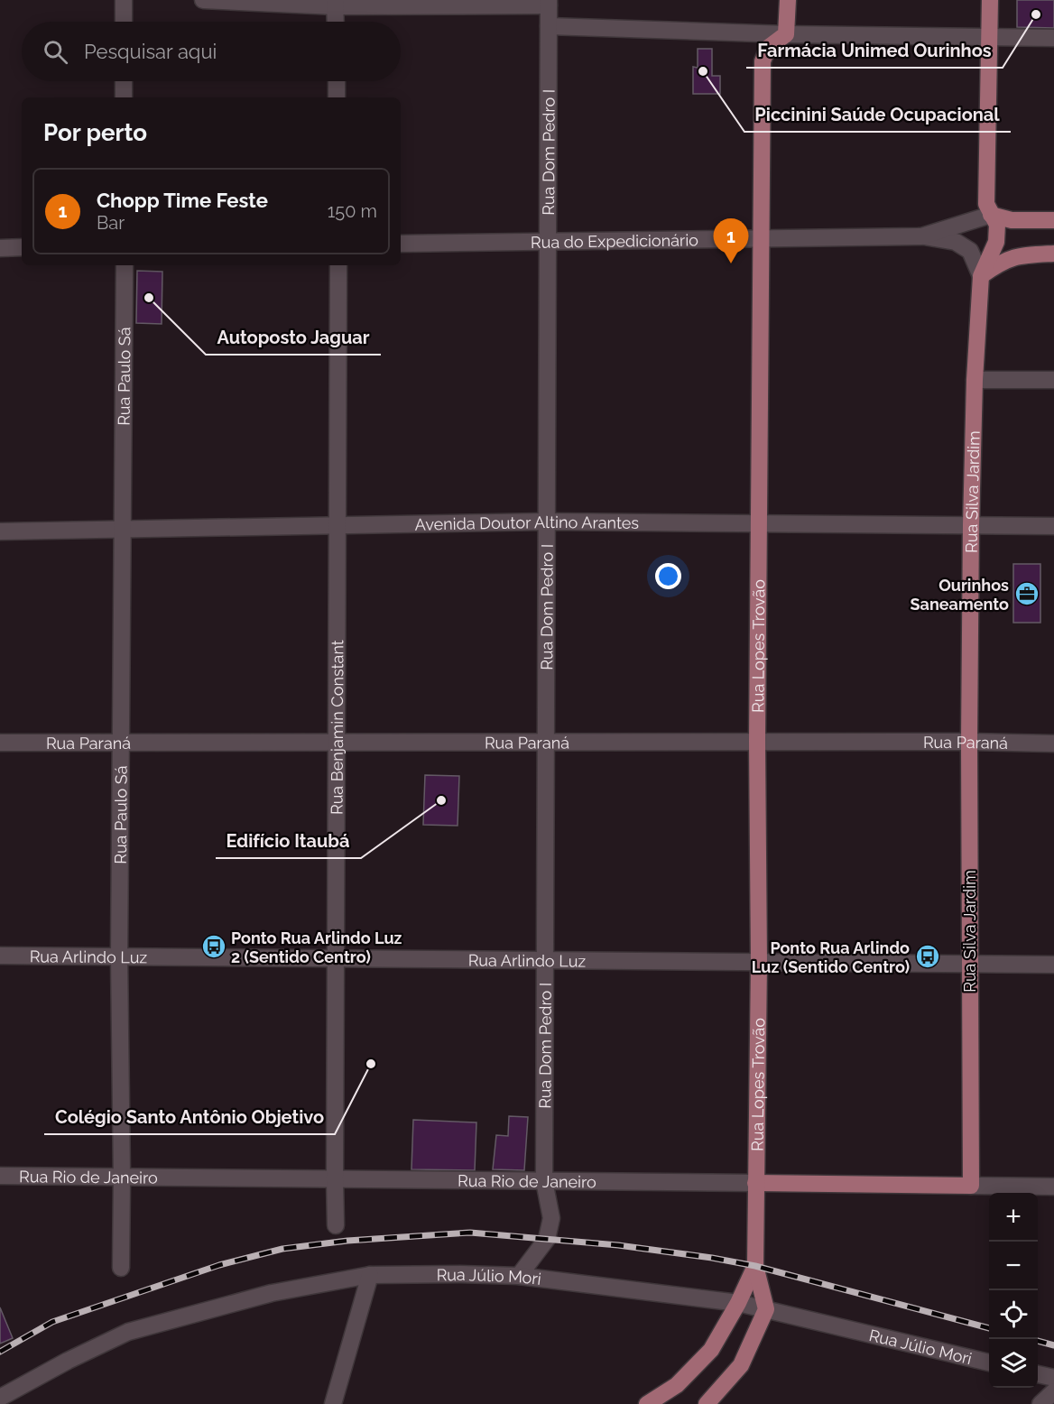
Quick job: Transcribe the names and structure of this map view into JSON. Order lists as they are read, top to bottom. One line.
{"streets":{"main road":["Rua do Expedicionário","Rua Silva Jardim","Rua Lopes Trovão","Rua Rio de Janeiro"],"street":["Rua Dom Pedro I","Rua Paulo Sá","Avenida Doutor Altino Arantes","Rua Benjamin Constant","Rua Paraná","Rua Arlindo Luz","Rua Júlio Mori"]},"crossings":[["Rua Dom Pedro I","Rua do Expedicionário"],["Rua Dom Pedro I","Avenida Doutor Altino Arantes"],["Rua Dom Pedro I","Rua Paraná"],["Rua Dom Pedro I","Rua Arlindo Luz"],["Rua Dom Pedro I","Rua Rio de Janeiro"],["Rua Dom Pedro I","Rua Júlio Mori"],["Rua do Expedicionário","Rua Silva Jardim"],["Rua do Expedicionário","Rua Lopes Trovão"],["Rua Paulo Sá","Avenida Doutor Altino Arantes"],["Rua Paulo Sá","Rua Paraná"],["Rua Paulo Sá","Rua Arlindo Luz"],["Rua Paulo Sá","Rua Rio de Janeiro"],["Rua Silva Jardim","Avenida Doutor Altino Arantes"],["Rua Silva Jardim","Rua Paraná"],["Rua Silva Jardim","Rua Arlindo Luz"],["Rua Silva Jardim","Rua Rio de Janeiro"],["Avenida Doutor Altino Arantes","Rua Lopes Trovão"],["Avenida Doutor Altino Arantes","Rua Benjamin Constant"],["Rua Lopes Trovão","Rua Paraná"],["Rua Lopes Trovão","Rua Arlindo Luz"],["Rua Lopes Trovão","Rua Rio de Janeiro"],["Rua Benjamin Constant","Rua Paraná"],["Rua Benjamin Constant","Rua Arlindo Luz"],["Rua Benjamin Constant","Rua Rio de Janeiro"]],"places":{"other":["Farmácia Unimed Ourinhos","Piccinini Saúde Ocupacional","Autoposto Jaguar","Edifício Itaubá","Colégio Santo Antônio Objetivo"],"office":["Ourinhos Saneamento"],"bus stop":["Ponto Rua Arlindo Luz 2 (Sentido Centro)","Ponto Rua Arlindo Luz (Sentido Centro)"]},"page":{"search":"Pesquisar aqui","heading":"Por perto","list":[{"mark":"1","name":"Chopp Time Feste","note":"Bar","value":"150 m"}],"pins":"1","map_buttons":["+","−"]}}
